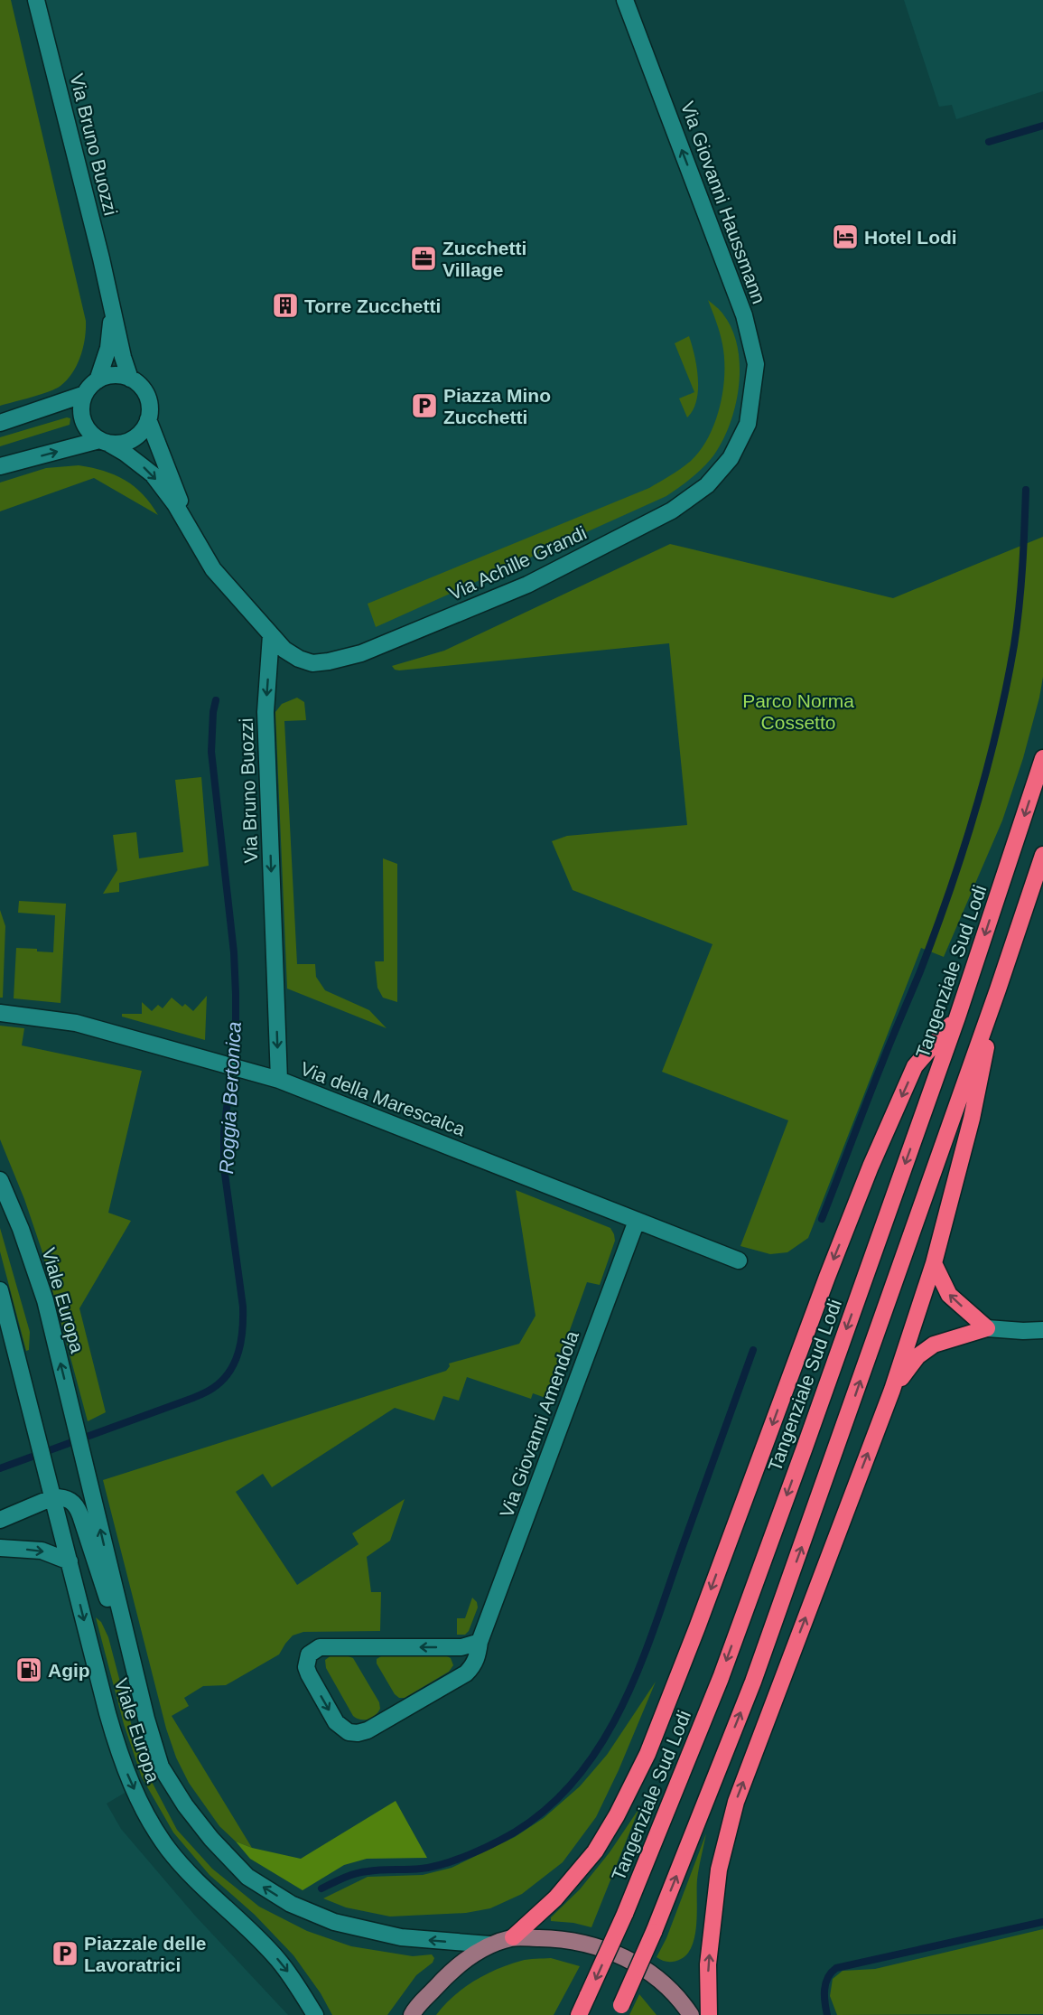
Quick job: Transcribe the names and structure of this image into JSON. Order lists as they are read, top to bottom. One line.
{"streets":{"highway":["Tangenziale Sud Lodi"],"street":["Via Bruno Buozzi","Via Giovanni Haussmann","Via Achille Grandi","Via della Marescalca","Viale Europa","Via Giovanni Amendola"]},"crossings":[["Via Bruno Buozzi","Via Achille Grandi"],["Via Bruno Buozzi","Via della Marescalca"],["Via Giovanni Haussmann","Via Achille Grandi"],["Via della Marescalca","Via Giovanni Amendola"]],"one_way":["Via Bruno Buozzi","Via Giovanni Haussmann"],"water":["Roggia Bertonica"],"parks":["Parco Norma Cossetto"],"places":{"hotel":["Hotel Lodi"],"office":["Zucchetti Village"],"building":["Torre Zucchetti"],"parking":["Piazza Mino Zucchetti","Piazzale delle Lavoratrici"],"fuel station":["Agip"]}}
